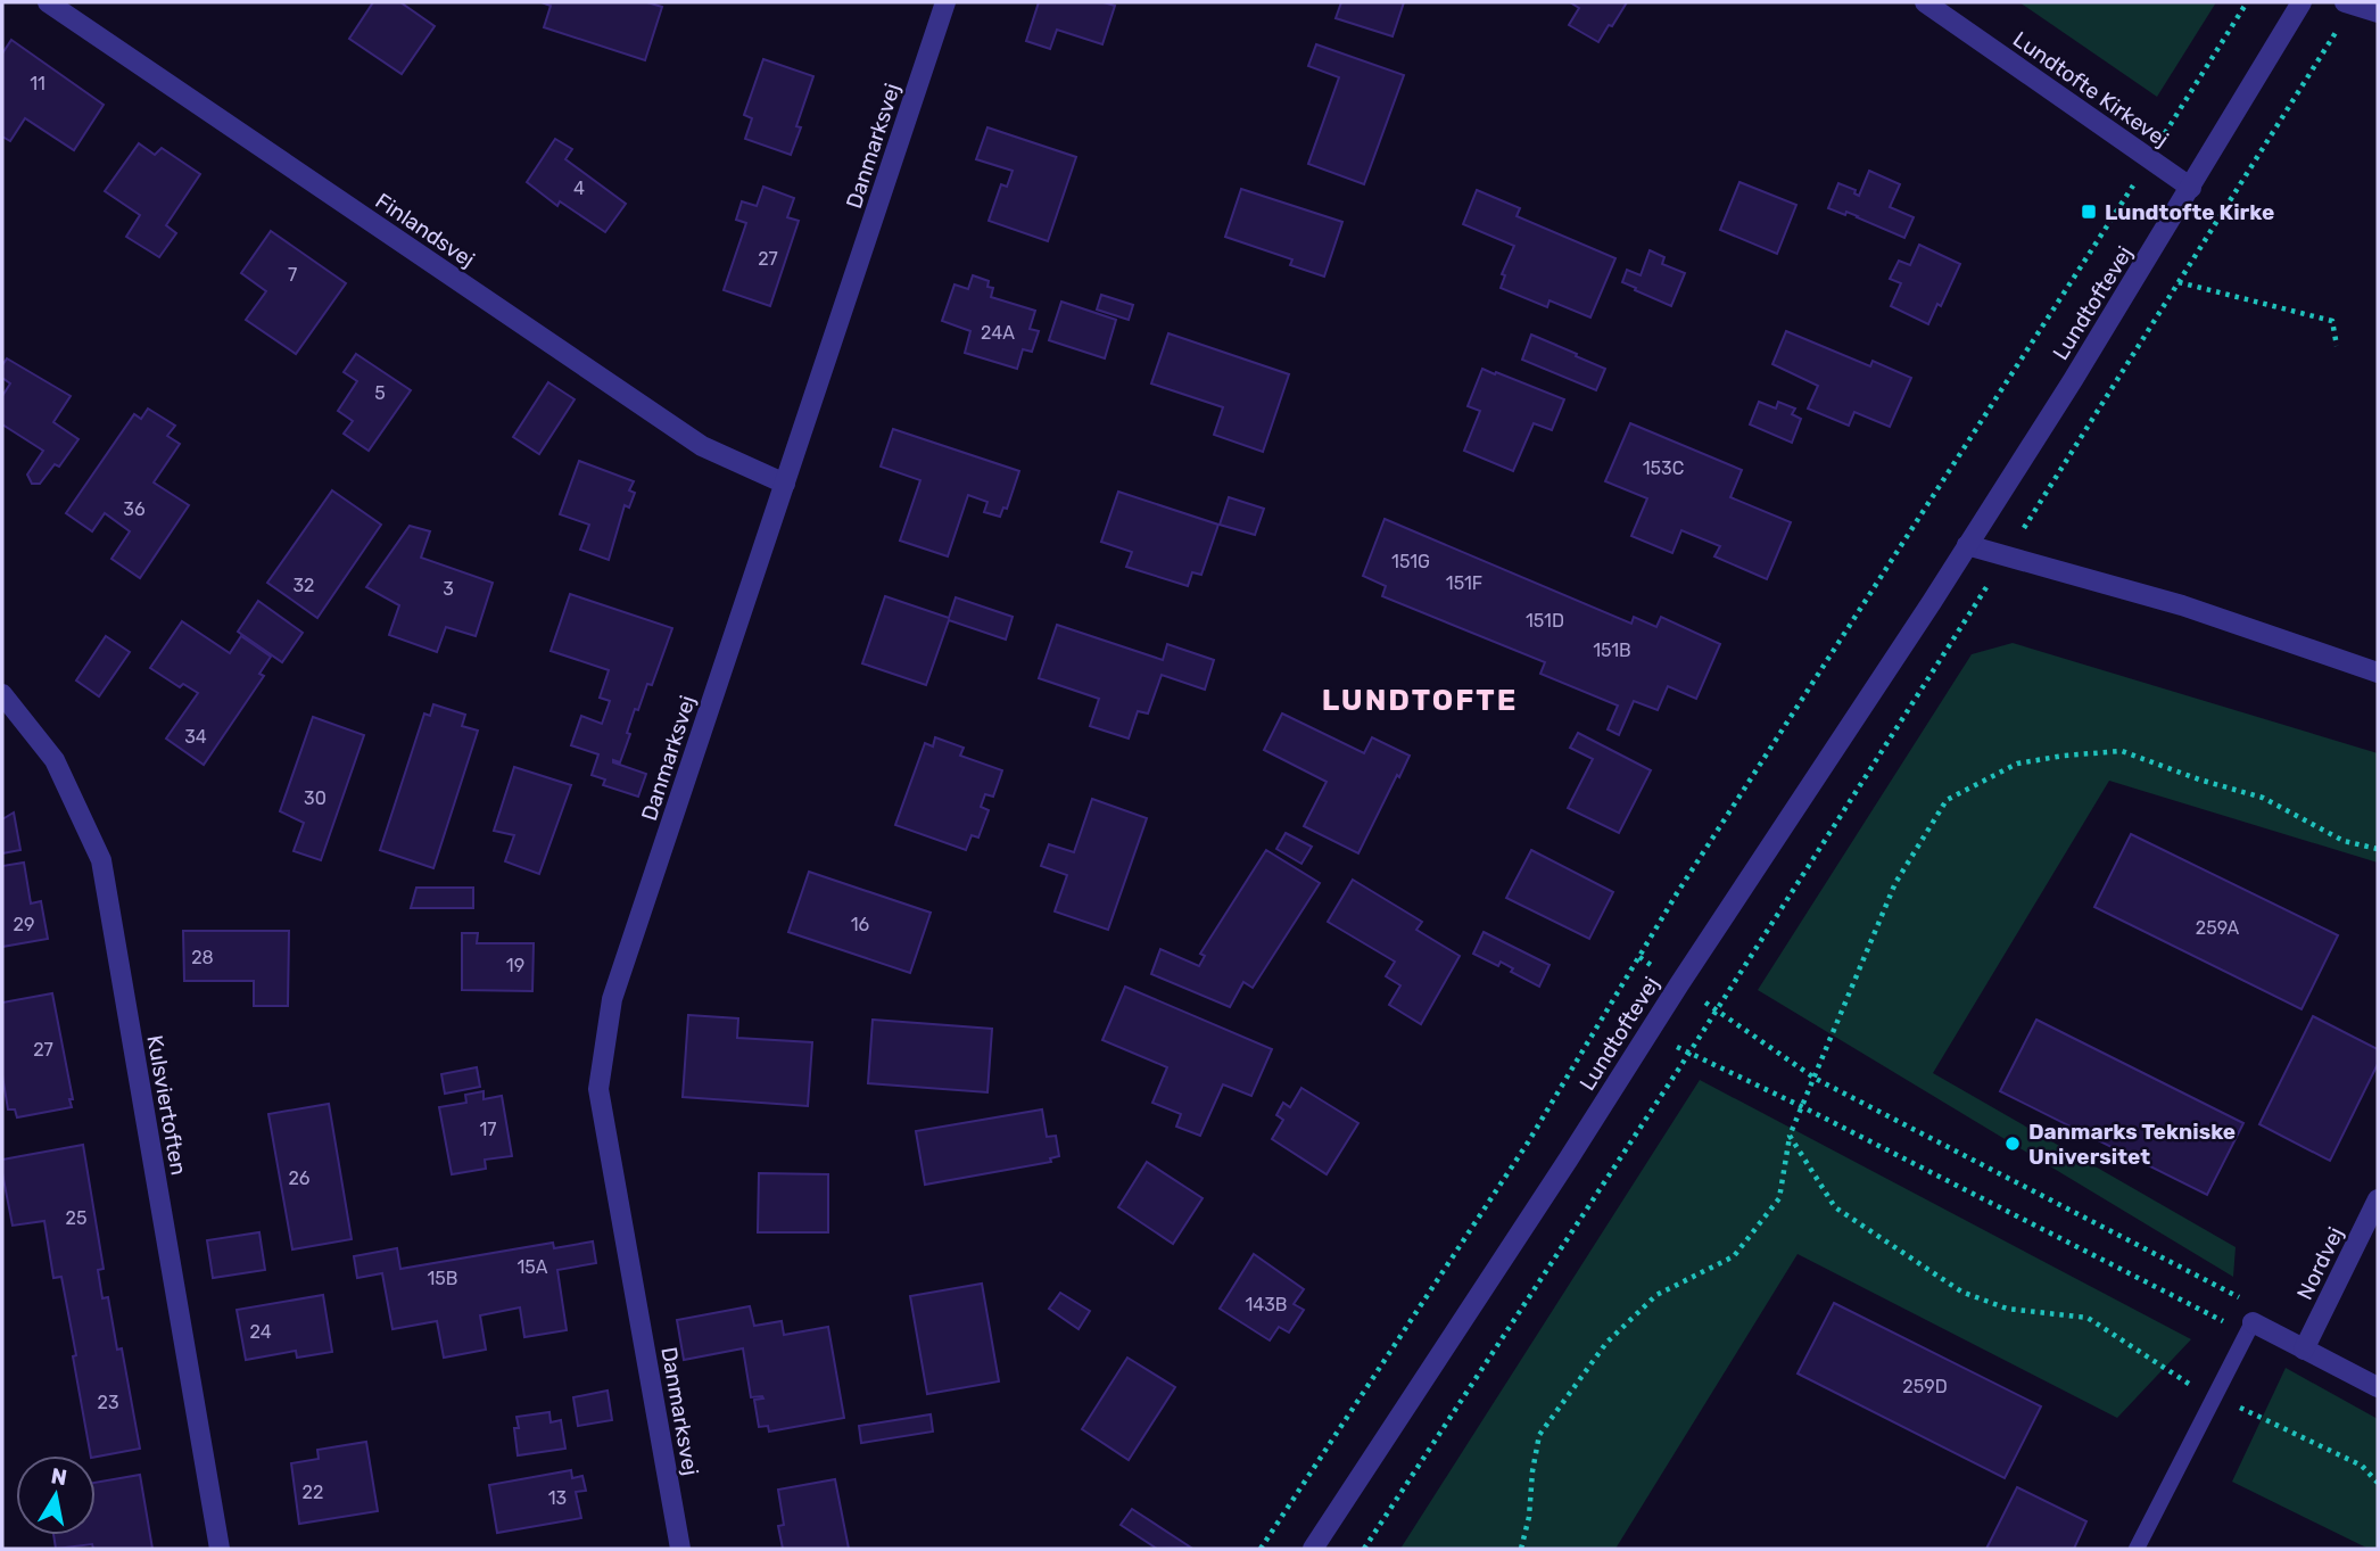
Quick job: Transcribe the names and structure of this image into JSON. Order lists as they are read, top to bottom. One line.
{"streets":{"street":["Lundtofte Kirkevej","Danmarksvej","Finlandsvej","Lundtoftevej","Kulsviertoften","Nordvej"]},"crossings":[["Lundtofte Kirkevej","Lundtoftevej"],["Danmarksvej","Finlandsvej"]],"districts":["LUNDTOFTE"],"places":{"transit":["Lundtofte Kirke"],"other":["Danmarks Tekniske Universitet"]},"house_numbers":["11","4","27","7","24A","5","153C","36","151G","151F","32","3","151D","151B","34","30","29","16","259A","28","19","27","17","26","25","15A","15B","143B","24","259D","23","22","13"],"north":"top"}
